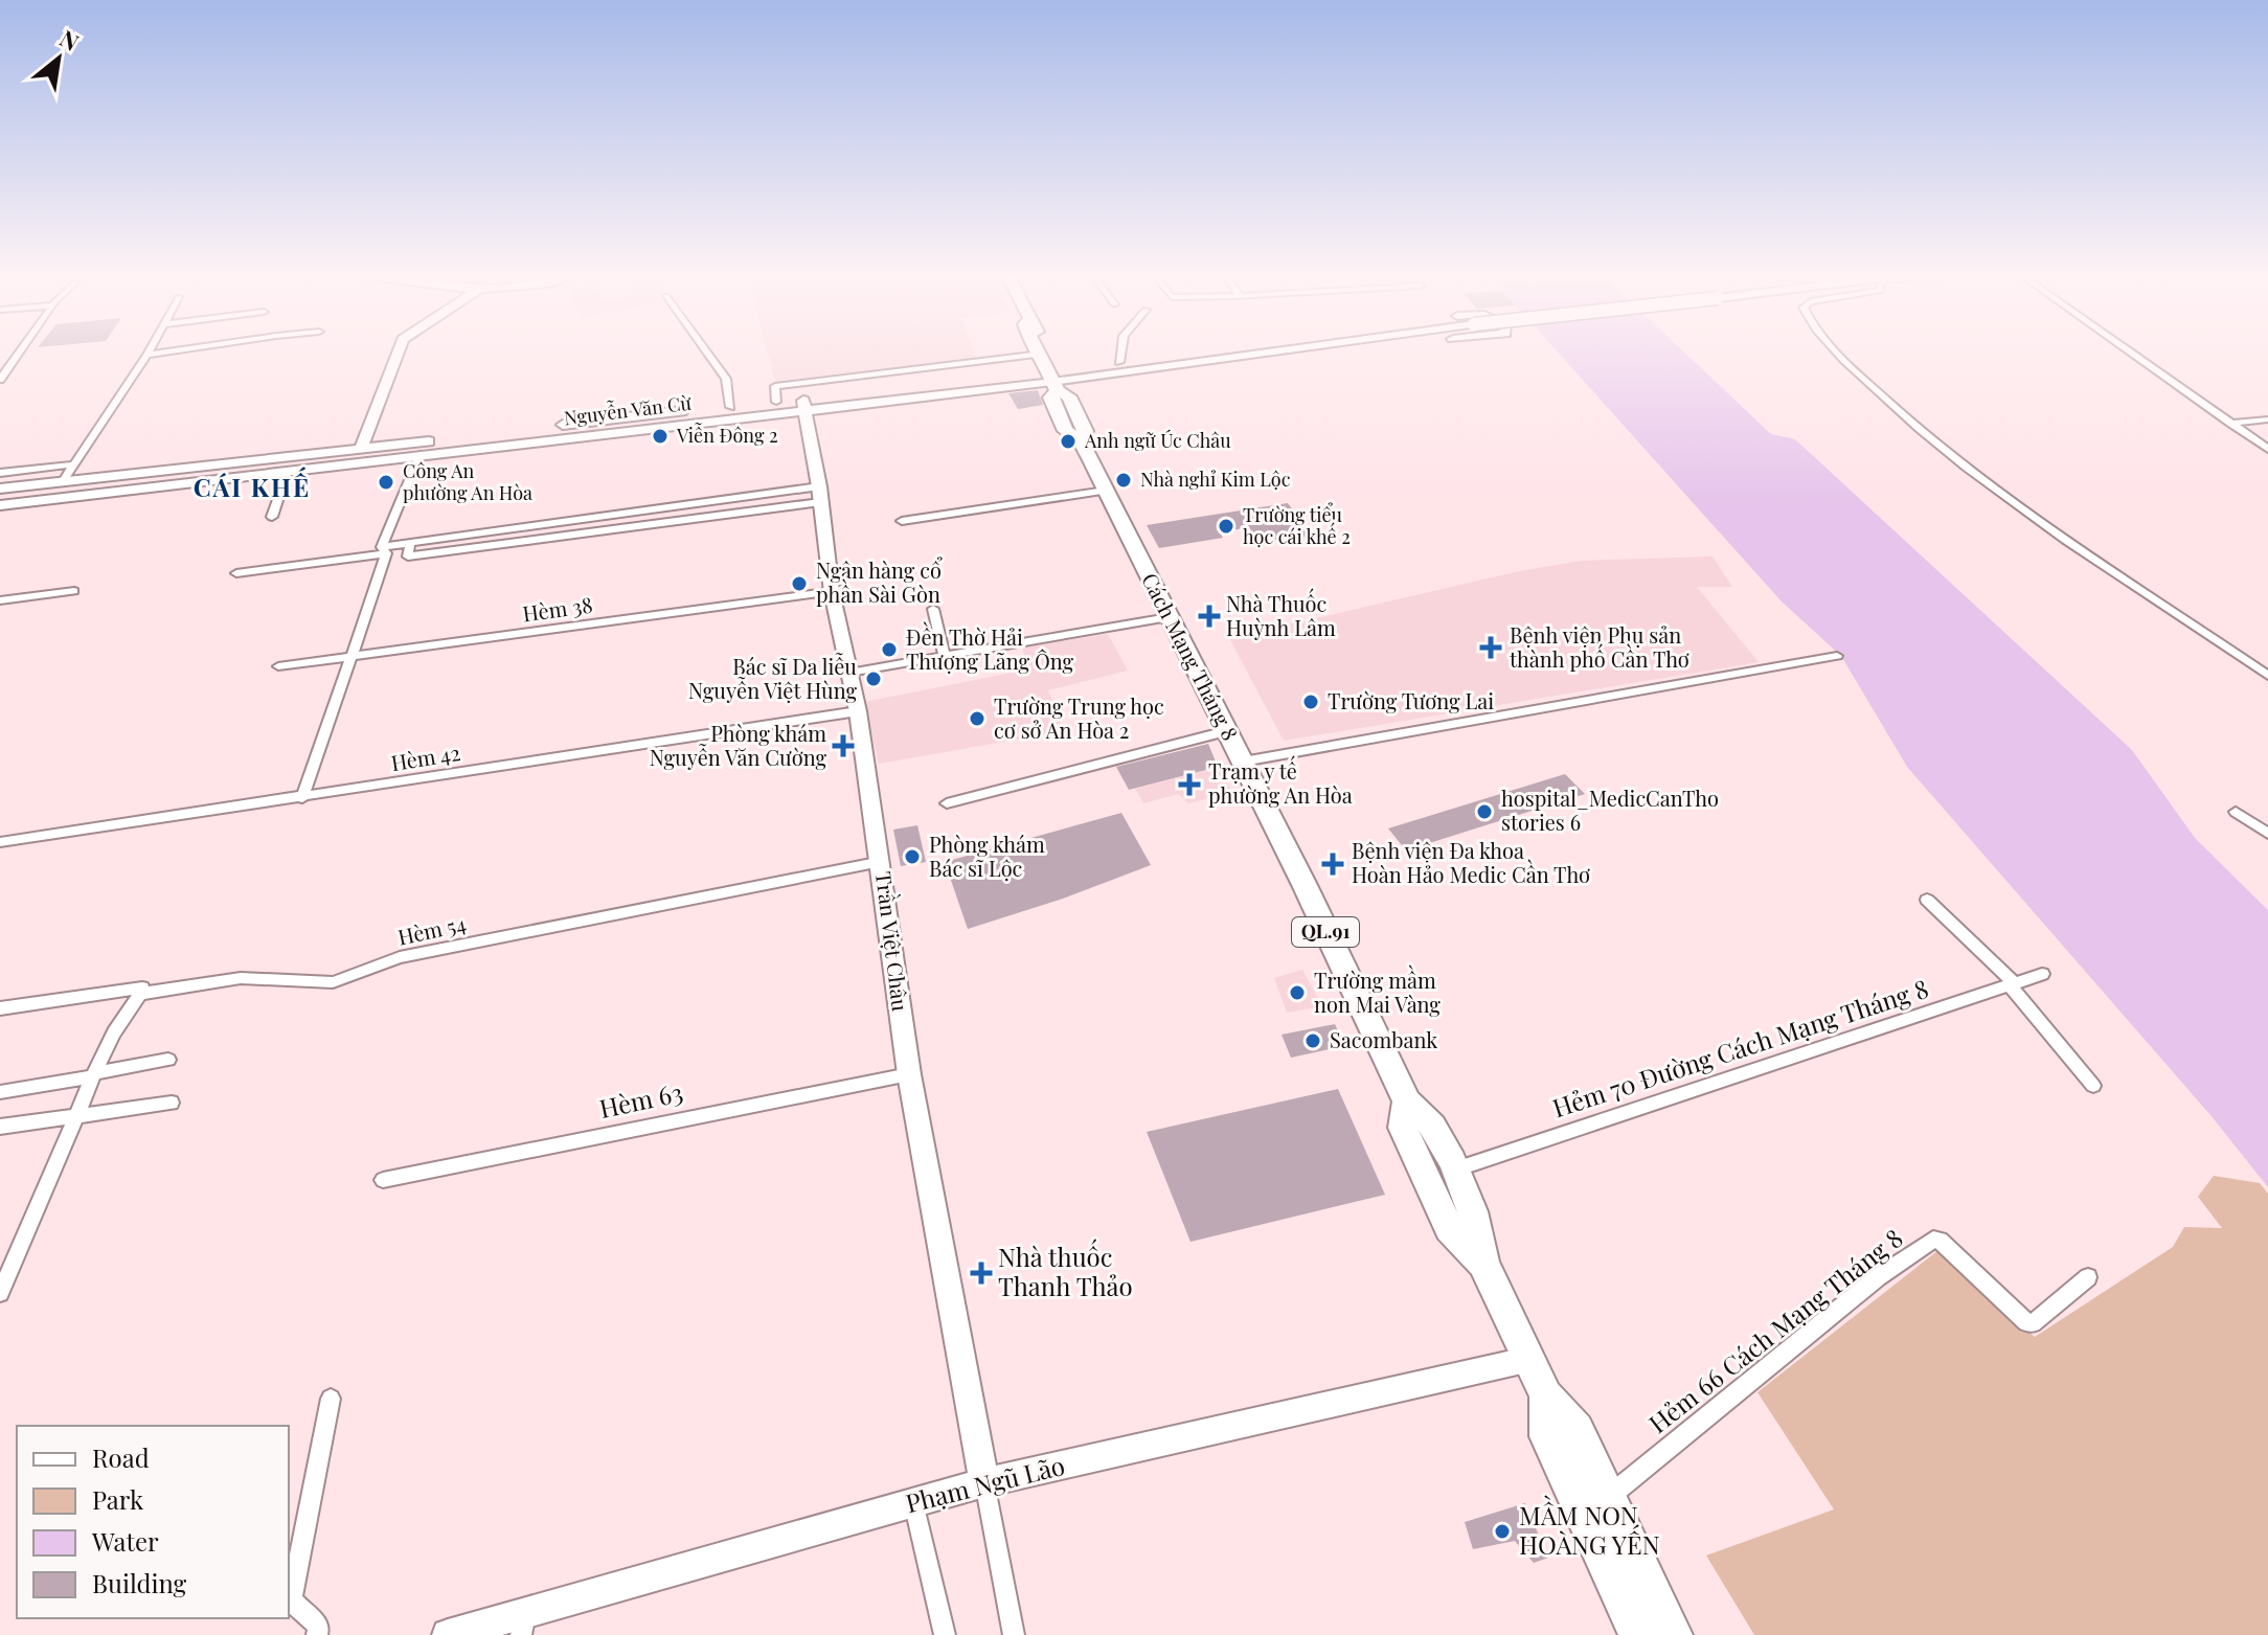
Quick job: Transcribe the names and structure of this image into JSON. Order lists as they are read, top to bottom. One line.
{"streets":{"highway":["Cách Mạng Tháng 8","QL.91"],"main road":["Nguyễn Văn Cừ","Trần Việt Châu","Phạm Ngũ Lão"],"street":["Hèm 38","Hèm 42","Hèm 54","Hẻm 70 Đường Cách Mạng Tháng 8","Hèm 63","Hẻm 66 Cách Mạng Tháng 8"]},"crossings":[["Nguyễn Văn Cừ","Cách Mạng Tháng 8"],["Nguyễn Văn Cừ","Trần Việt Châu"],["Hèm 38","Trần Việt Châu"],["Cách Mạng Tháng 8","Hẻm 70 Đường Cách Mạng Tháng 8"],["Cách Mạng Tháng 8","Hẻm 66 Cách Mạng Tháng 8"],["Cách Mạng Tháng 8","Phạm Ngũ Lão"],["Hèm 42","Trần Việt Châu"],["Hèm 54","Trần Việt Châu"],["Trần Việt Châu","Hèm 63"],["Trần Việt Châu","Phạm Ngũ Lão"]],"districts":["CÁI KHẾ"],"places":{"other":["Viễn Đông 2","Anh ngữ Úc Châu","Nhà nghỉ Kim Lộc","Công An phường An Hòa","Trường tiểu học cái khế 2","Ngân hàng cổ phần Sài Gòn","Đền Thờ Hải Thượng Lãng Ông","Bác sĩ Da liễu Nguyễn Việt Hùng","Trường Tương Lai","Trường Trung học cơ sở An Hòa 2","hospital_MedicCanTho stories 6","Phòng khám Bác sĩ Lộc","Trường mầm non Mai Vàng","Sacombank","MẦM NON HOÀNG YẾN"],"health":["Nhà Thuốc Huỳnh Lâm","Bệnh viện Phụ sản thành phố Cần Thơ","Phòng khám Nguyễn Văn Cường","Trạm y tế phường An Hòa","Bệnh viện Đa khoa Hoàn Hảo Medic Cần Thơ","Nhà thuốc Thanh Thảo"]},"legend":["Road","Park","Water","Building"],"north":"top right"}
